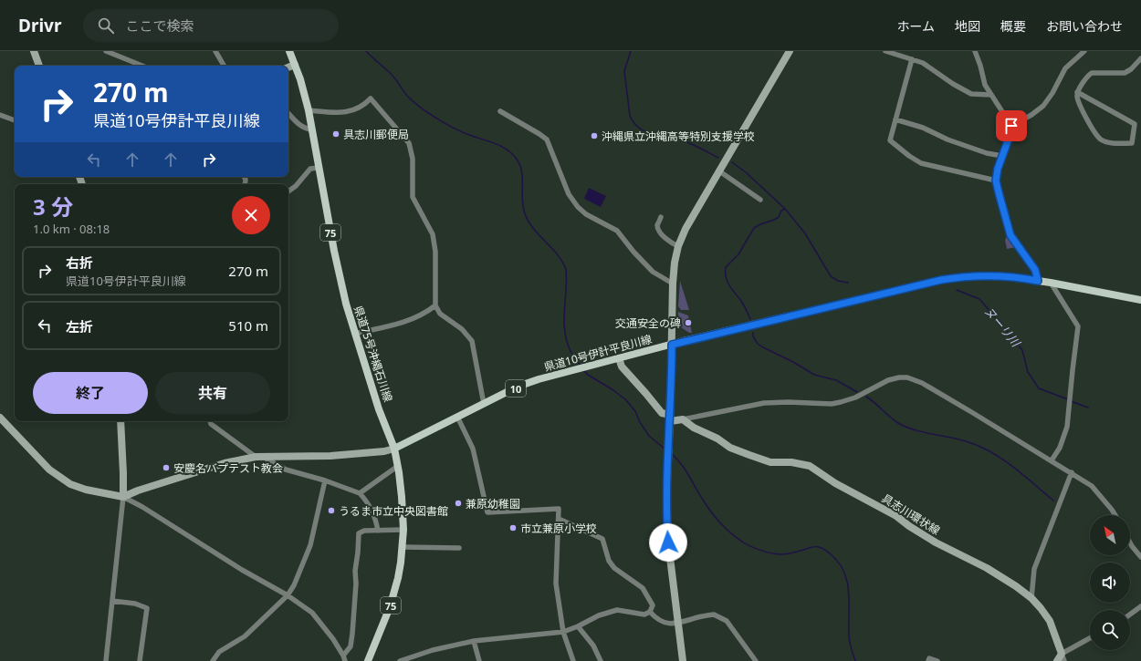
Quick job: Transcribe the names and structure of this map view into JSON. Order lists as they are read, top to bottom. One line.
{"streets":{"main road":["75","県道10号伊計平良川線","県道75号沖縄石川線","10","具志川環状線"]},"crossings":[["県道10号伊計平良川線","県道75号沖縄石川線"]],"water":["ヌーリ川"],"places":["具志川郵便局","沖縄県立沖縄高等特別支援学校","交通安全の碑","安慶名バプテスト教会","兼原幼稚園","うるま市立中央図書館","市立兼原小学校"],"north":"top left","page":{"header":"Drivr","search":"ここで検索","nav":["ホーム","地図","概要","お問い合わせ"],"turn":["270 m","県道10号伊計平良川線"],"heading":["3 分","1.0 km · 08:18"],"list":[{"name":"右折","note":"県道10号伊計平良川線","value":"270 m"},{"name":"左折","value":"510 m"}],"buttons":["終了","共有"]}}
